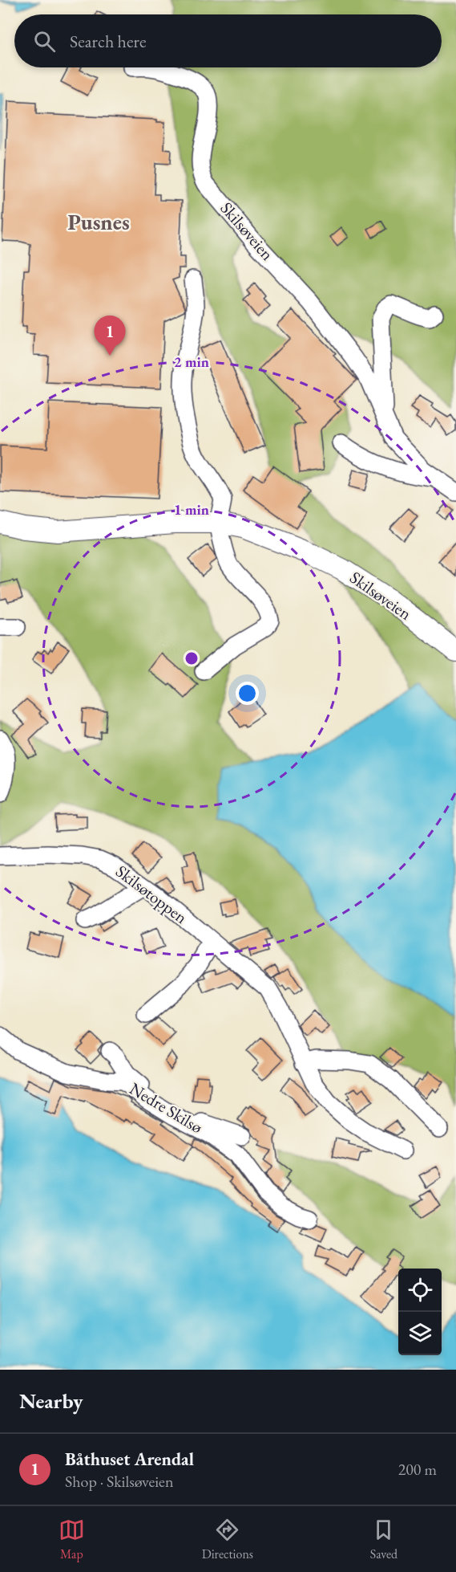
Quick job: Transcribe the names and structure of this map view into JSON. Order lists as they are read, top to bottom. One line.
{"streets":{"main road":["Skilsøveien"],"street":["Skilsøtoppen","Nedre Skilsø"]},"districts":["Pusnes"],"page":{"search":"Search here","pins":"1","heading":"Nearby","list":[{"mark":"1","name":"Båthuset Arendal","note":"Shop · Skilsøveien","value":"200 m"}],"nav":["Map","Directions","Saved"]},"rings":["2 min","1 min"]}
